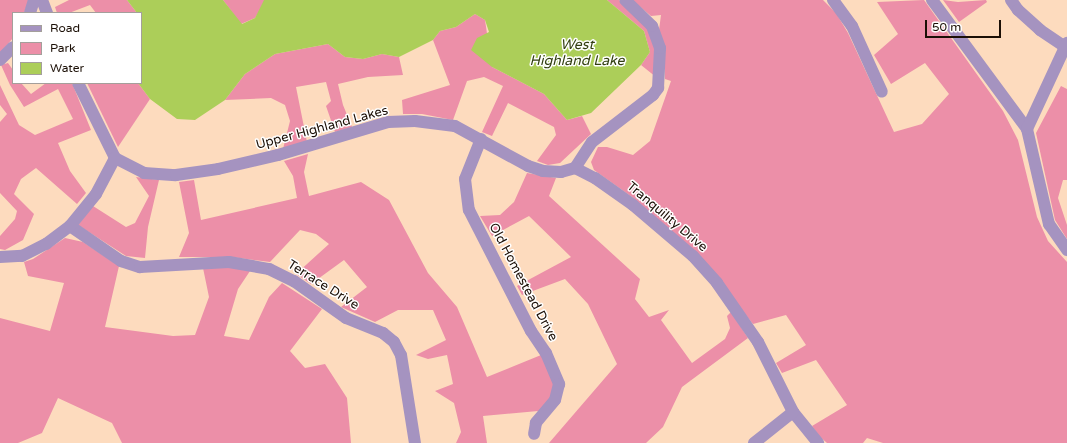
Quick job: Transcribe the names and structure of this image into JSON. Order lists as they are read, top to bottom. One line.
{"streets":{"street":["Upper Highland Lakes","Tranquility Drive","Old Homestead Drive","Terrace Drive"]},"crossings":[["Upper Highland Lakes","Tranquility Drive"],["Upper Highland Lakes","Old Homestead Drive"]],"water":["West Highland Lake"],"legend":["Road","Park","Water"],"scale_bar":"50 m"}
